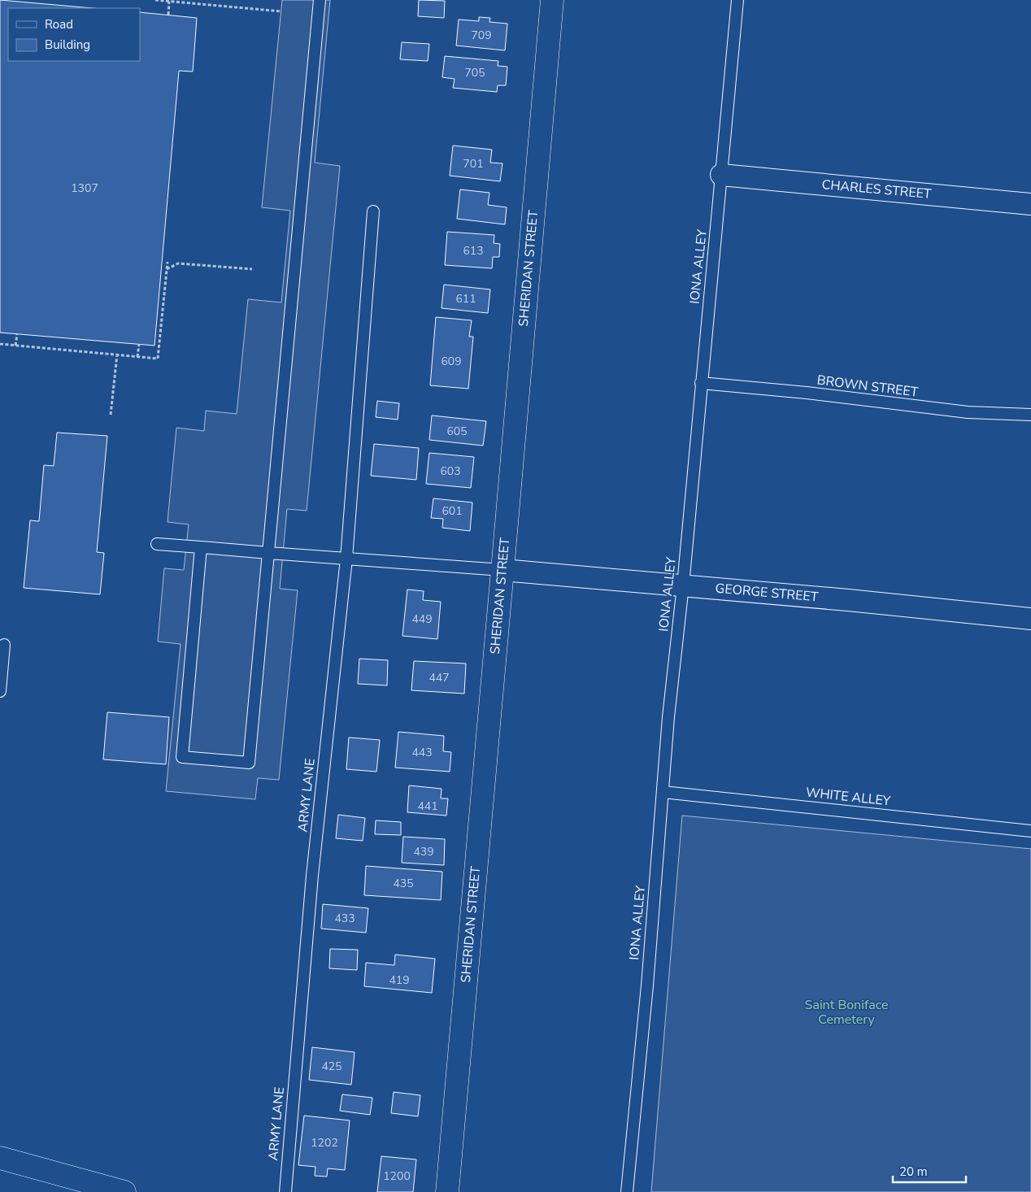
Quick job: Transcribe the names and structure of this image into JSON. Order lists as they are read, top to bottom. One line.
{"streets":{"street":["CHARLES STREET","SHERIDAN STREET","GEORGE STREET"],"lane":["IONA ALLEY","BROWN STREET","ARMY LANE","WHITE ALLEY"]},"crossings":[["CHARLES STREET","IONA ALLEY"],["IONA ALLEY","BROWN STREET"],["IONA ALLEY","GEORGE STREET"],["IONA ALLEY","WHITE ALLEY"],["SHERIDAN STREET","GEORGE STREET"]],"parks":["Saint Boniface Cemetery"],"house_numbers":["709","705","701","1307","613","611","609","605","603","601","449","447","443","441","439","435","433","419","425","1202","1200"],"legend":["Road","Building"],"scale_bar":"20 m"}
